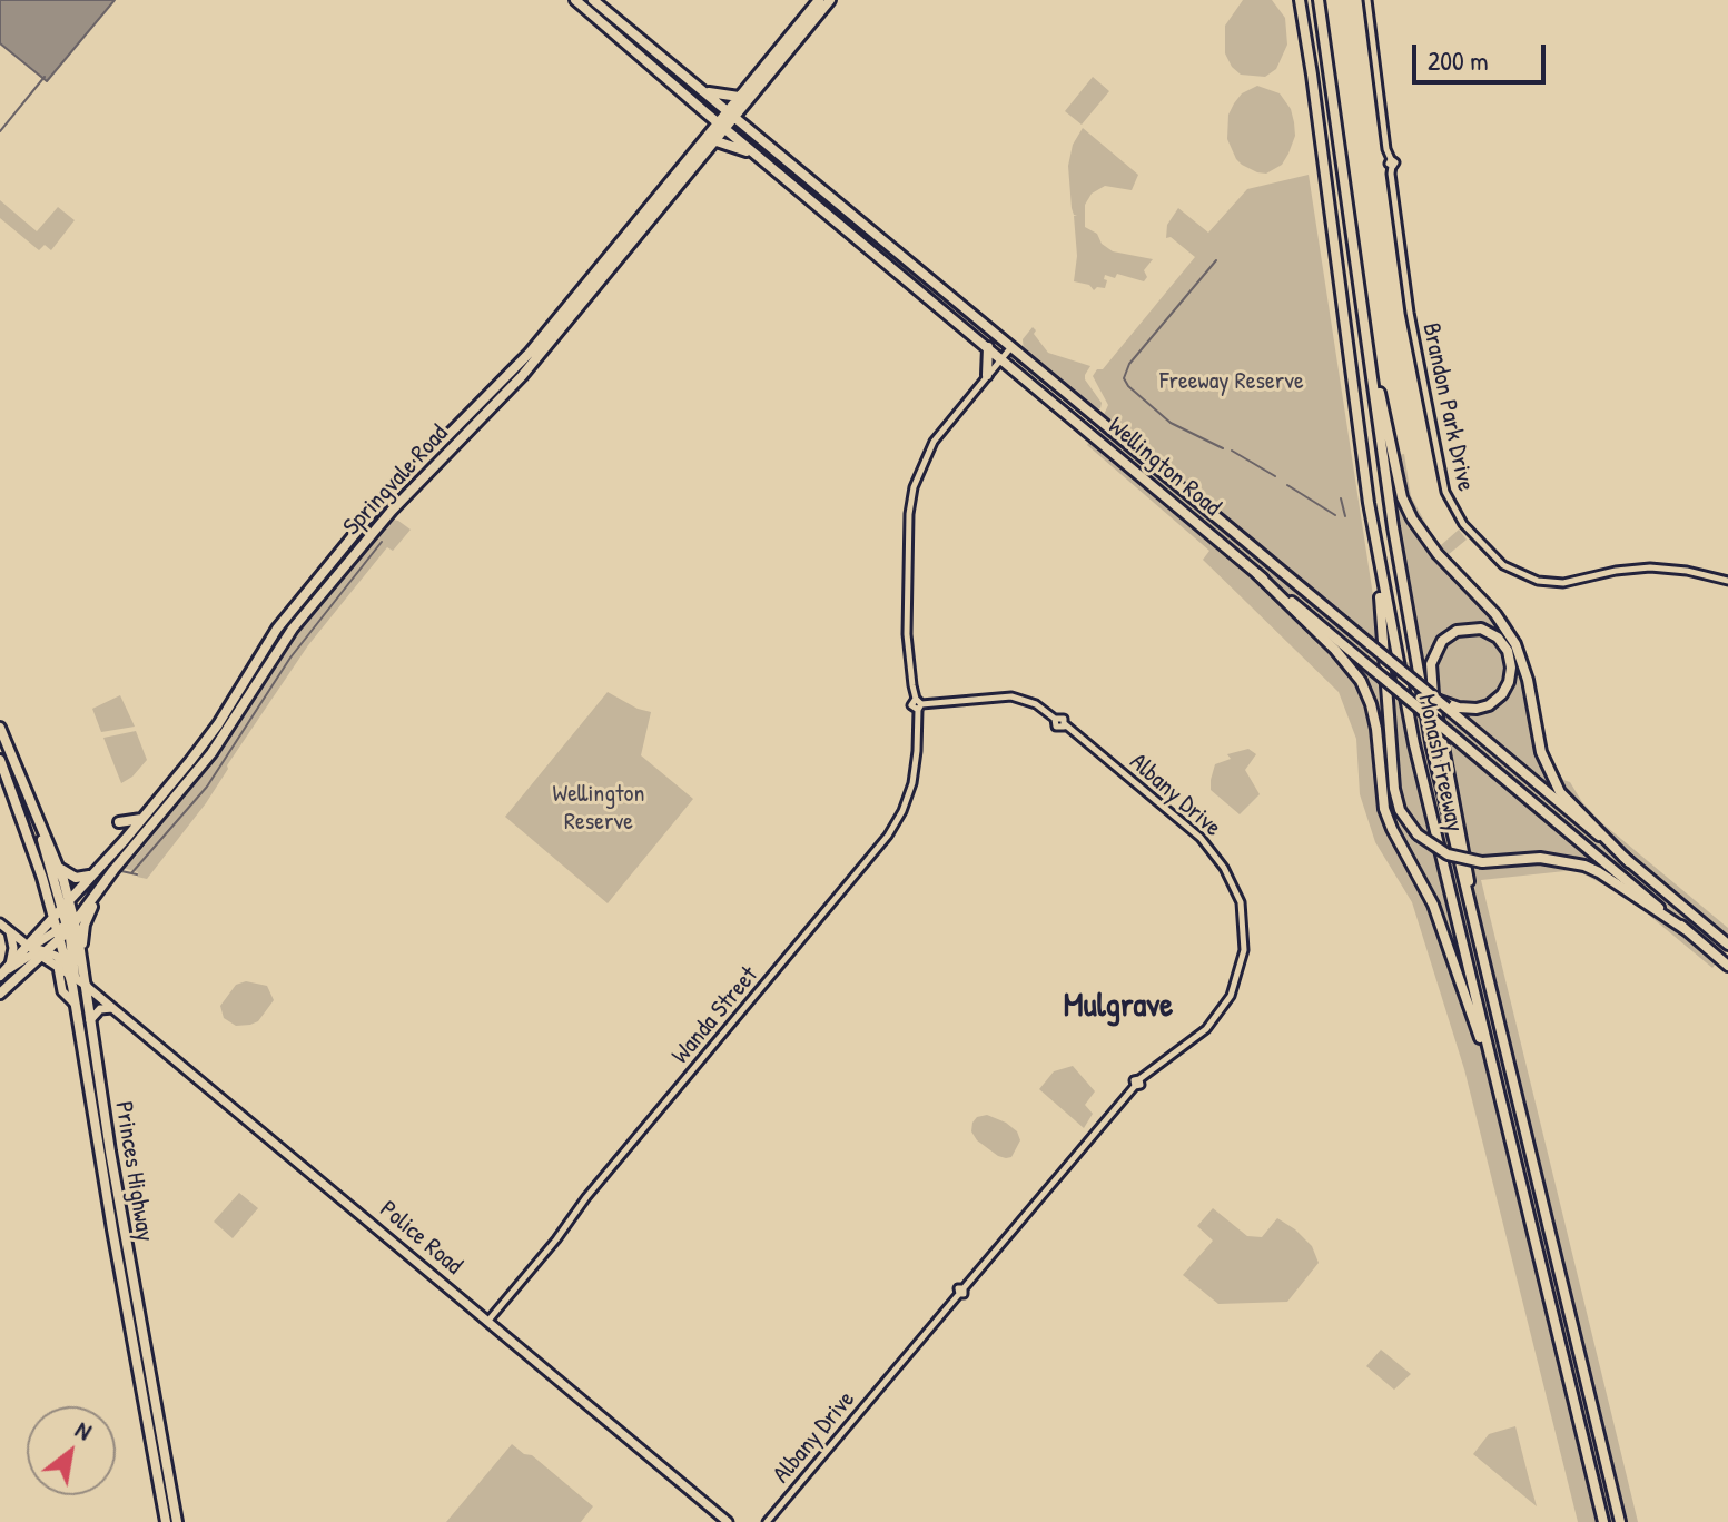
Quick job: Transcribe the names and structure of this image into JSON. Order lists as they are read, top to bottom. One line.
{"streets":{"highway":["Wellington Road","Springvale Road","Monash Freeway","Princes Highway"],"main road":["Police Road"],"street":["Brandon Park Drive","Albany Drive","Wanda Street"]},"crossings":[["Wellington Road","Springvale Road"],["Wellington Road","Wanda Street"],["Springvale Road","Princes Highway"],["Springvale Road","Police Road"],["Albany Drive","Wanda Street"],["Wanda Street","Police Road"],["Princes Highway","Police Road"]],"districts":["Mulgrave"],"parks":["Freeway Reserve","Wellington Reserve"],"scale_bar":"200 m","north":"top right"}
